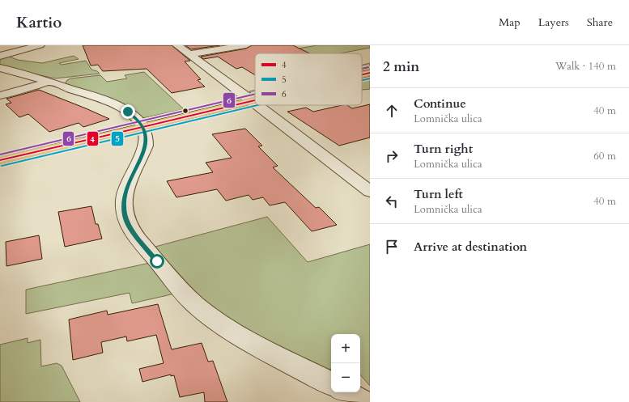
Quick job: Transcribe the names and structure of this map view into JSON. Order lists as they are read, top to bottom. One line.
{"lines":["transit line 6","transit line 4","transit line 5"],"legend":["4","5","6"],"page":{"header":"Kartio","nav":["Map","Layers","Share"],"heading":["2 min","Walk · 140 m"],"list":[["Continue","Lomnička ulica","40 m"],["Turn right","Lomnička ulica","60 m"],["Turn left","Lomnička ulica","40 m"],"Arrive at destination"],"map_buttons":["+","−"]}}
